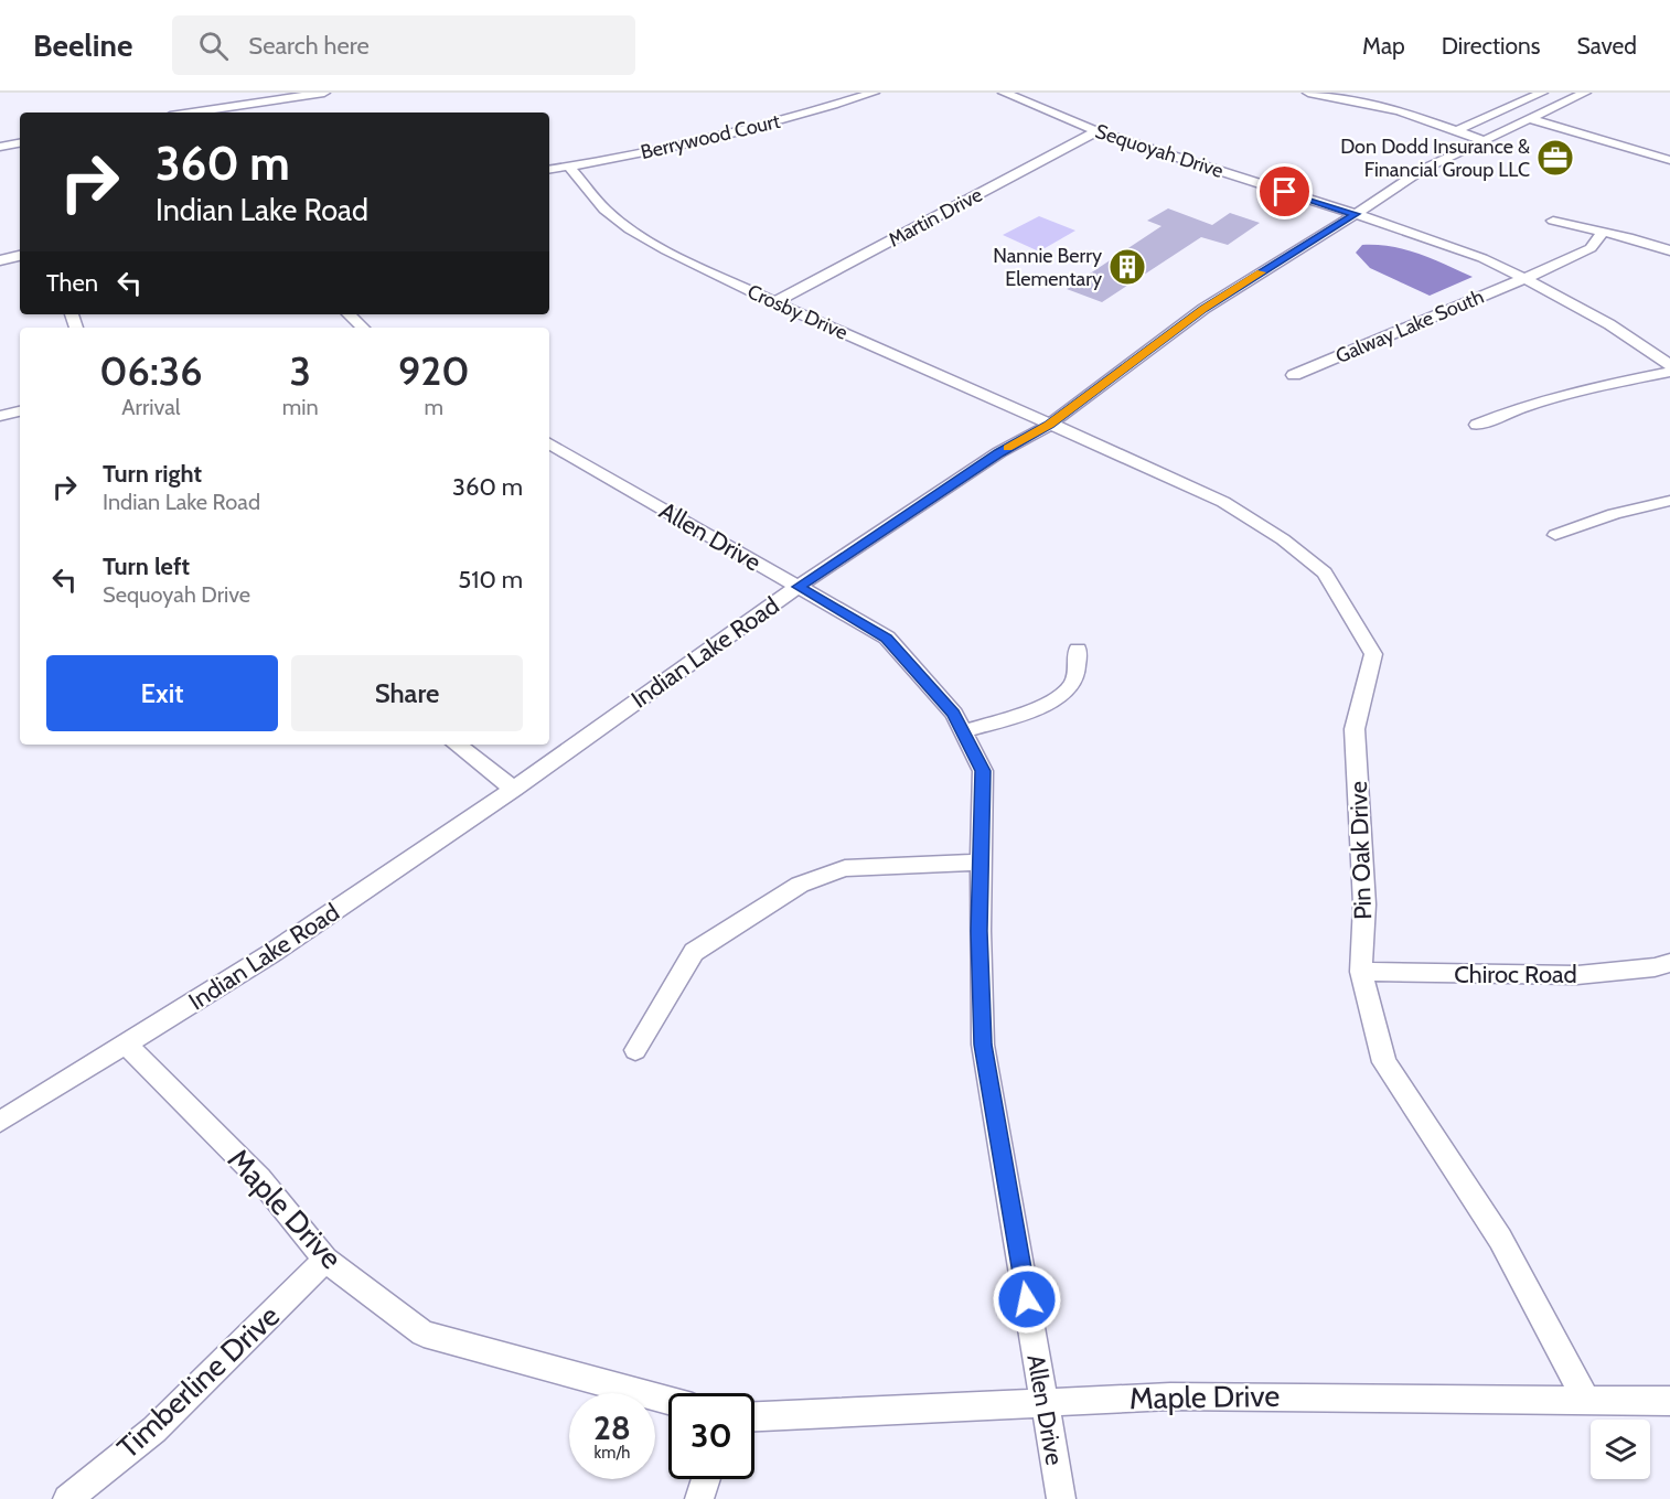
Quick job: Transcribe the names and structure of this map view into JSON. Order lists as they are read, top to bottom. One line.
{"streets":{"street":["Berrywood Court","Sequoyah Drive","Martin Drive","Crosby Drive","Galway Lake South","Allen Drive","Indian Lake Road","Pin Oak Drive","Chiroc Road","Maple Drive","Timberline Drive"]},"crossings":[["Berrywood Court","Crosby Drive"],["Sequoyah Drive","Martin Drive"],["Sequoyah Drive","Galway Lake South"],["Sequoyah Drive","Indian Lake Road"],["Martin Drive","Crosby Drive"],["Crosby Drive","Indian Lake Road"],["Crosby Drive","Pin Oak Drive"],["Allen Drive","Indian Lake Road"],["Allen Drive","Maple Drive"],["Indian Lake Road","Pin Oak Drive"],["Indian Lake Road","Maple Drive"],["Pin Oak Drive","Chiroc Road"],["Pin Oak Drive","Maple Drive"],["Maple Drive","Timberline Drive"]],"places":{"office":["Don Dodd Insurance & Financial Group LLC"],"building":["Nannie Berry Elementary"]},"page":{"header":"Beeline","search":"Search here","nav":["Map","Directions","Saved"],"turn":["360 m","Indian Lake Road"],"then":"Then","eta":["06:36","Arrival","3","min","920","m"],"list":[{"name":"Turn right","note":"Indian Lake Road","value":"360 m"},{"name":"Turn left","note":"Sequoyah Drive","value":"510 m"}],"buttons":["Exit","Share"],"speed":"28 km/h","limit":"30"}}
